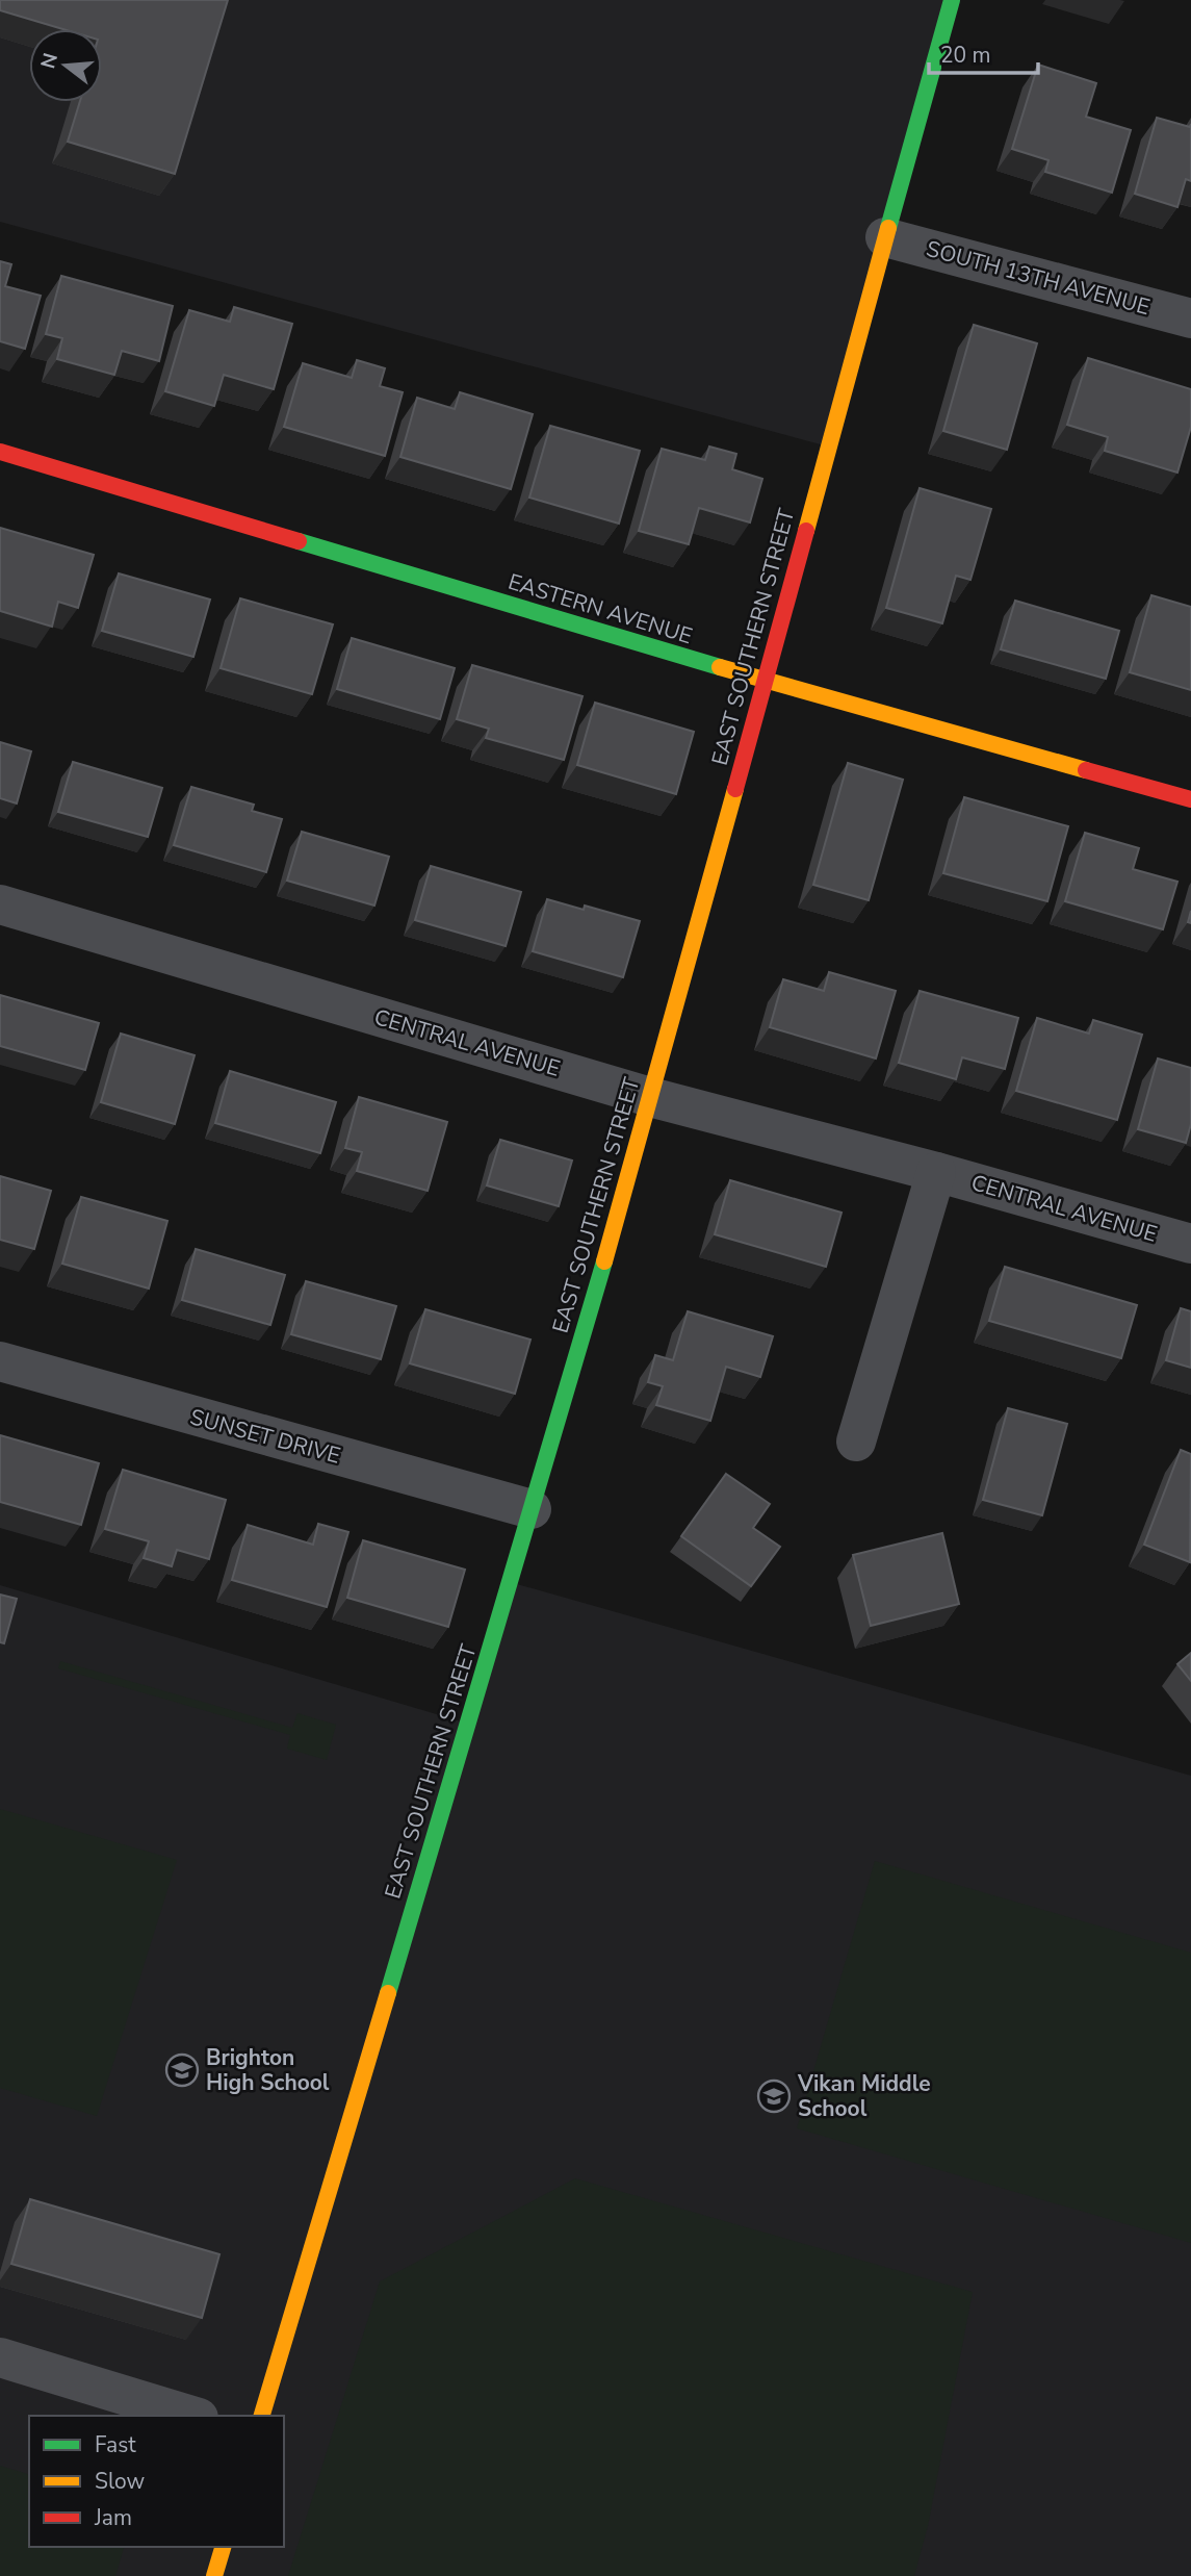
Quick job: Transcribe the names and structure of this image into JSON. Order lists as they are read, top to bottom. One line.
{"streets":{"street":["SOUTH 13TH AVENUE","EASTERN AVENUE","EAST SOUTHERN STREET","CENTRAL AVENUE","SUNSET DRIVE"]},"crossings":[["SOUTH 13TH AVENUE","EAST SOUTHERN STREET"],["EASTERN AVENUE","EAST SOUTHERN STREET"],["EAST SOUTHERN STREET","CENTRAL AVENUE"],["EAST SOUTHERN STREET","SUNSET DRIVE"]],"places":{"school or university":["Brighton High School","Vikan Middle School"]},"legend":["Fast","Slow","Jam"],"scale_bar":"20 m","north":"left"}
